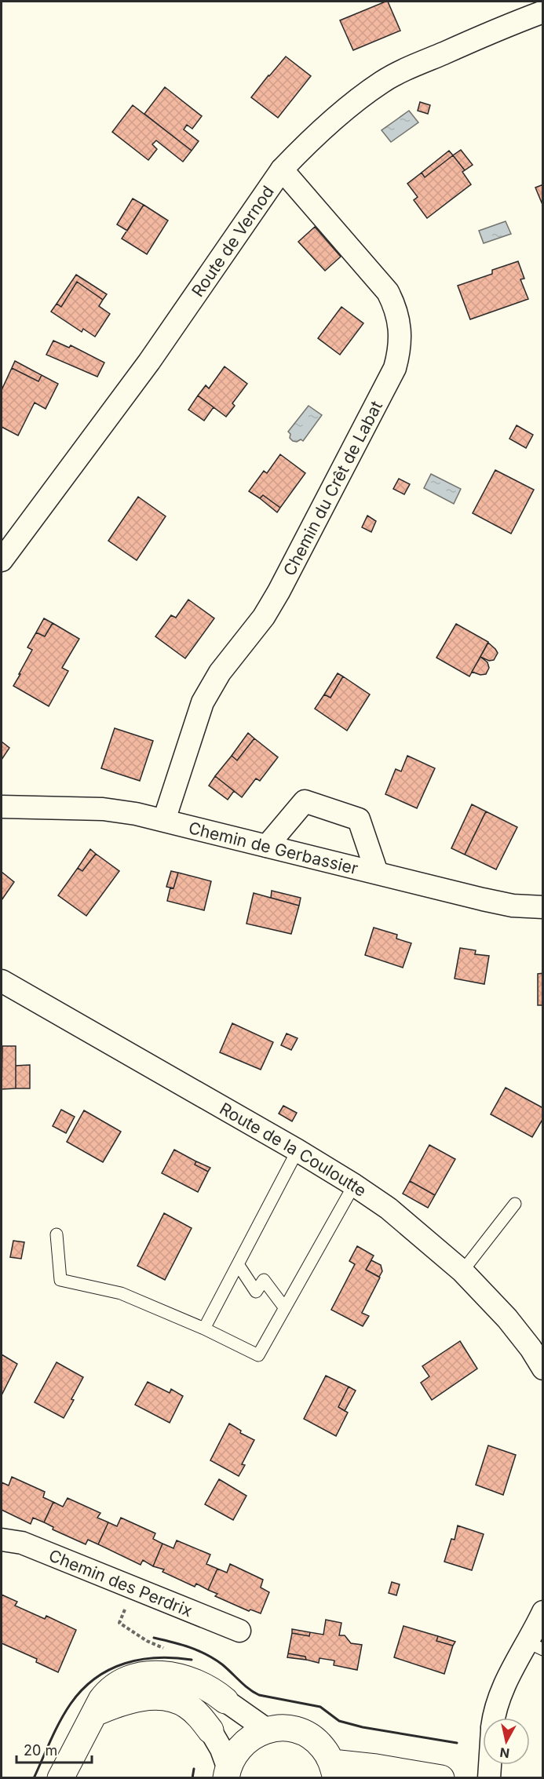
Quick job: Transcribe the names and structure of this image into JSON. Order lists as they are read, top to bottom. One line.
{"streets":{"street":["Route de Vernod","Chemin du Crêt de Labat","Chemin de Gerbassier","Route de la Couloutte","Chemin des Perdrix"]},"crossings":[["Route de Vernod","Chemin du Crêt de Labat"],["Chemin du Crêt de Labat","Chemin de Gerbassier"]],"scale_bar":"20 m","north":"bottom"}
